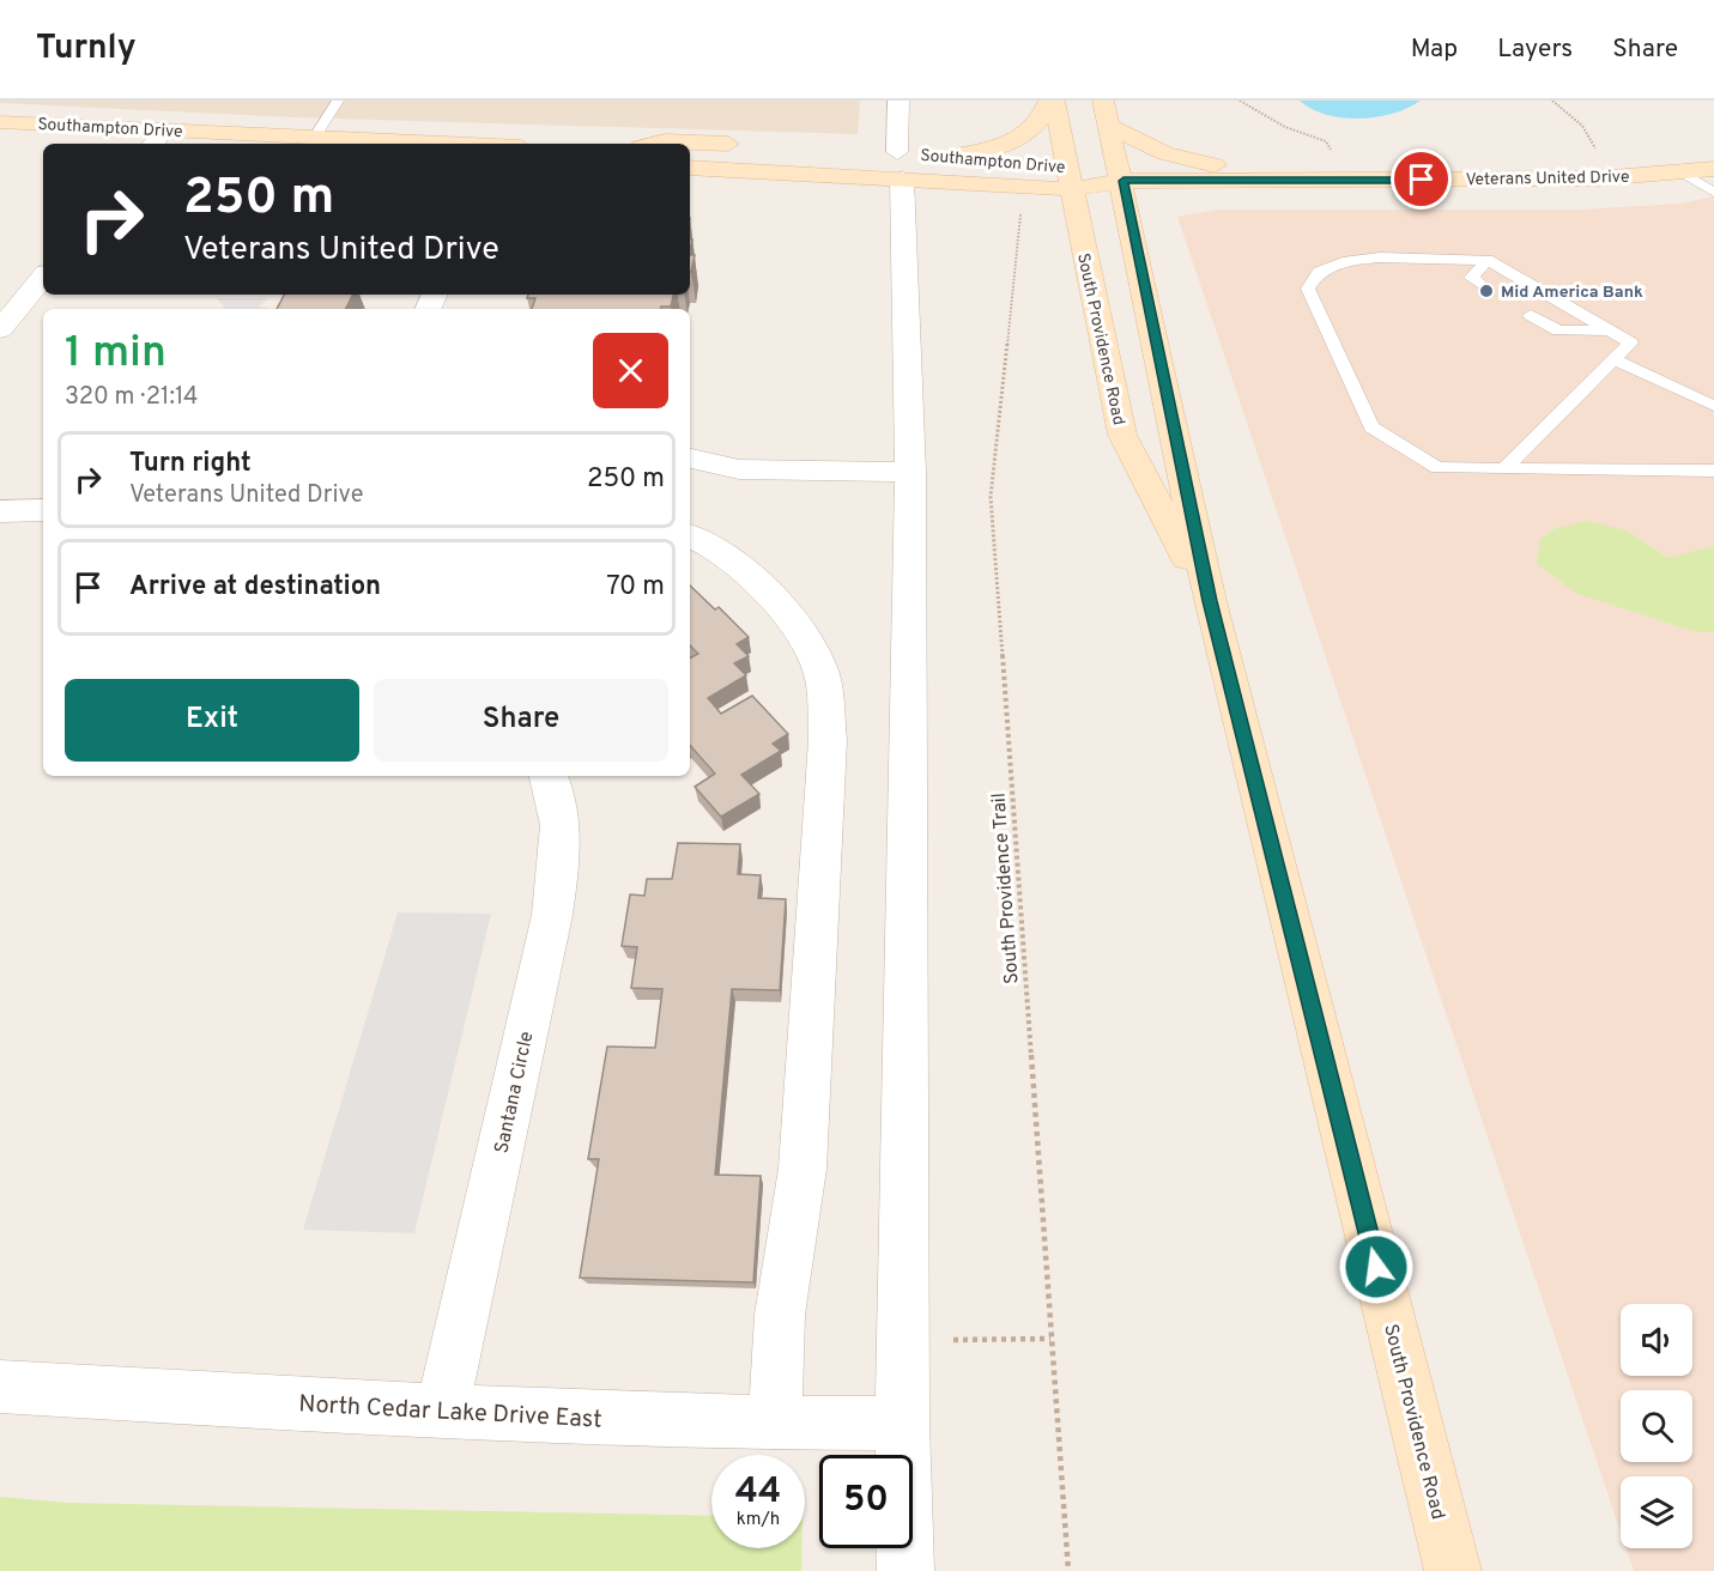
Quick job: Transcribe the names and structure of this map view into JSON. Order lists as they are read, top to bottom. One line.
{"streets":{"main road":["Southampton Drive","Veterans United Drive","South Providence Road"],"street":["Santana Circle","North Cedar Lake Drive East"],"path":["South Providence Trail"]},"crossings":[["Southampton Drive","Veterans United Drive"],["Southampton Drive","South Providence Road"],["Veterans United Drive","South Providence Road"],["Santana Circle","North Cedar Lake Drive East"]],"places":["Mid America Bank"],"page":{"header":"Turnly","nav":["Map","Layers","Share"],"turn":["250 m","Veterans United Drive"],"heading":["1 min","320 m · 21:14"],"list":[{"name":"Turn right","note":"Veterans United Drive","value":"250 m"},{"name":"Arrive at destination","value":"70 m"}],"buttons":["Exit","Share"],"speed":"44 km/h","limit":"50"}}
